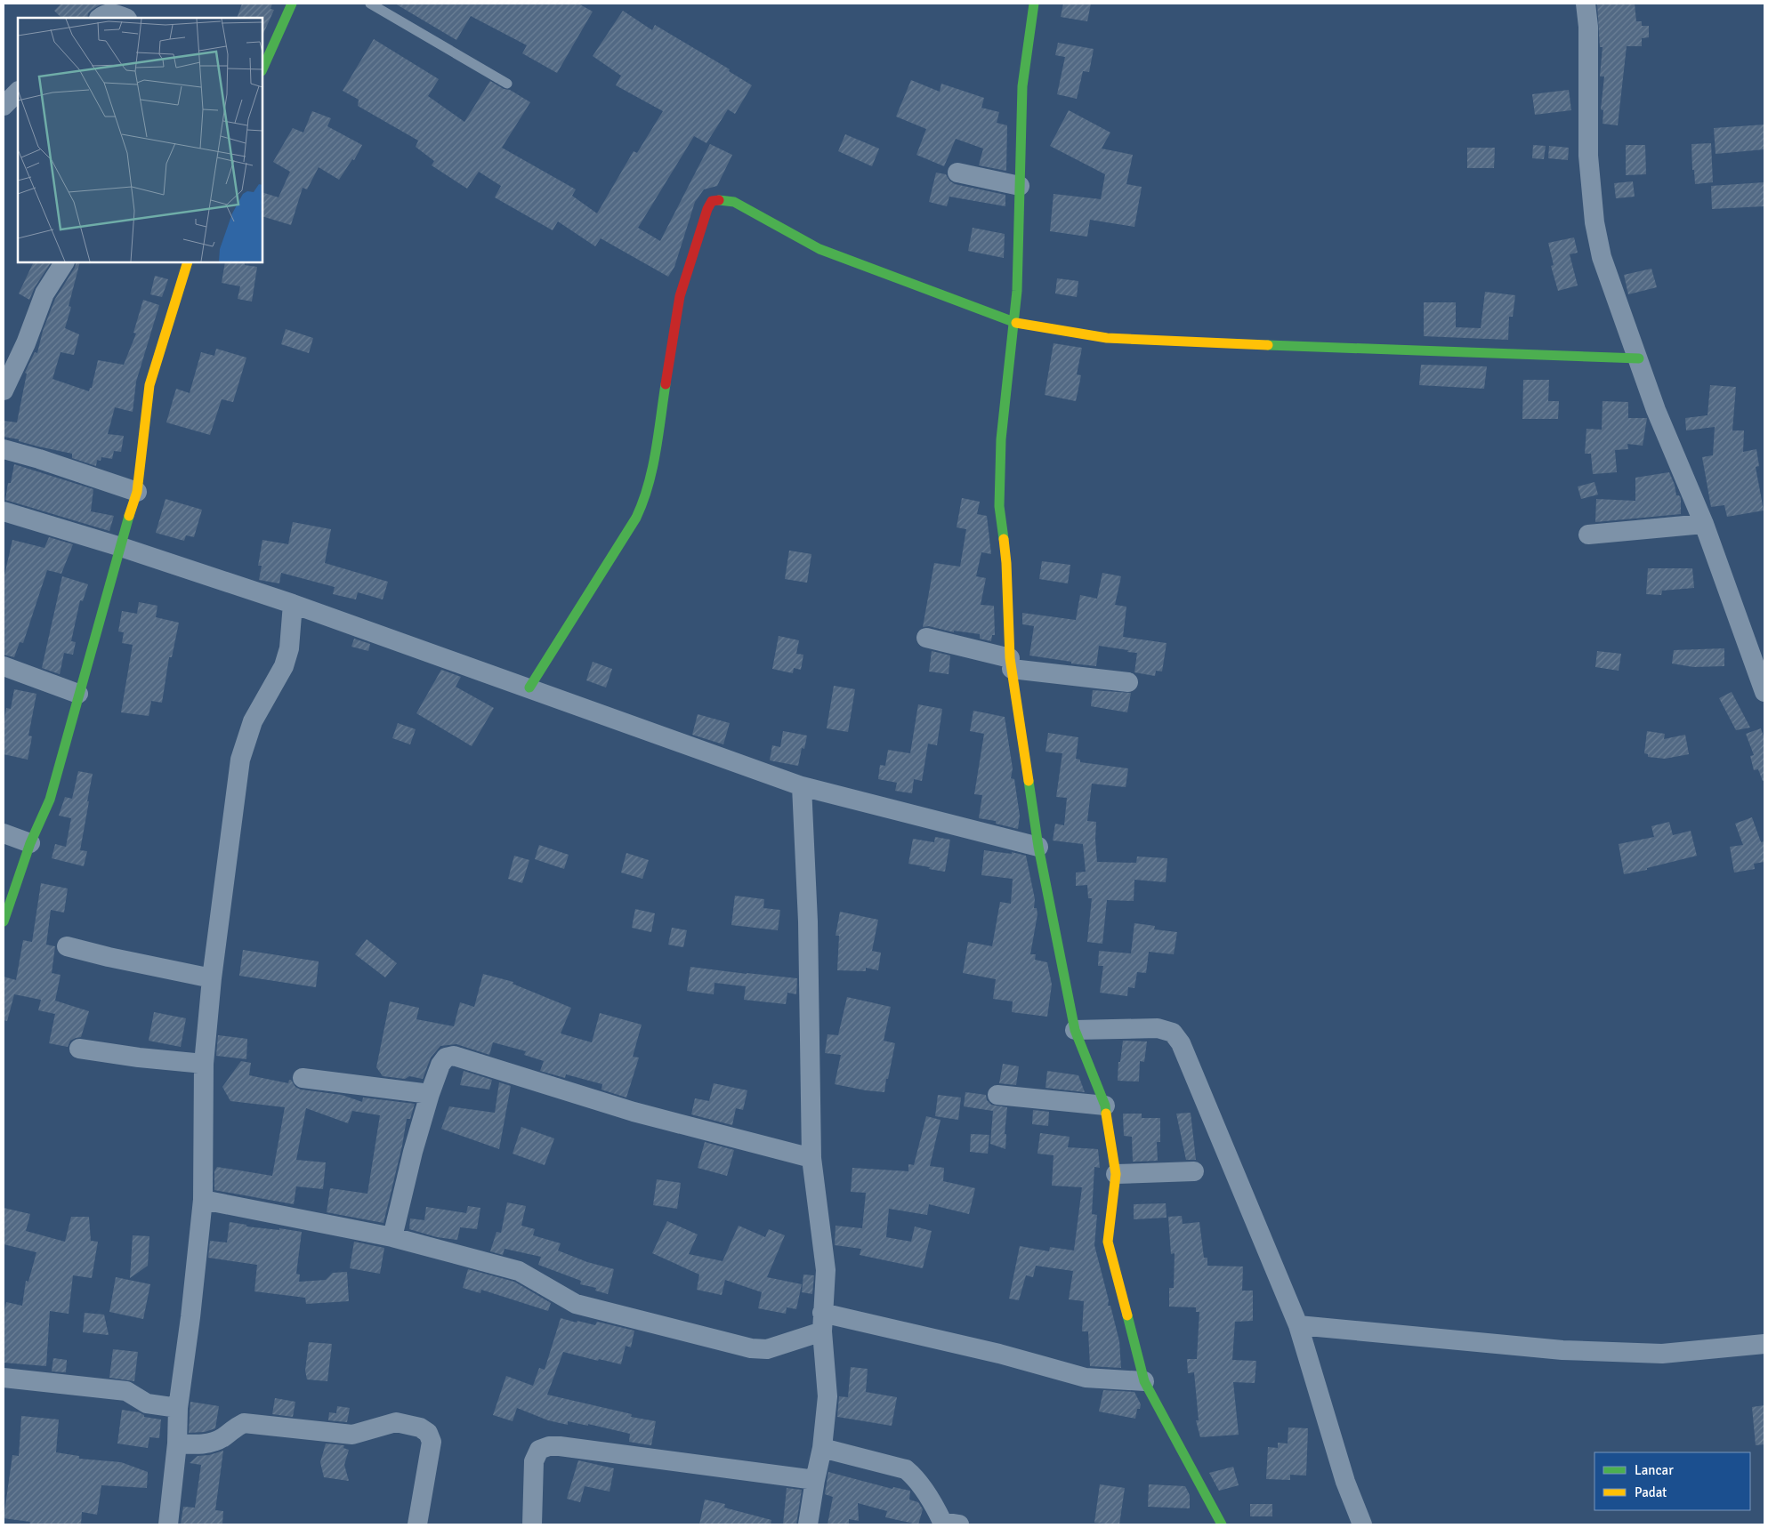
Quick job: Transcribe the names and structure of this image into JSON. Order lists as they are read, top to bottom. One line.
{"legend":["Lancar","Padat"]}
